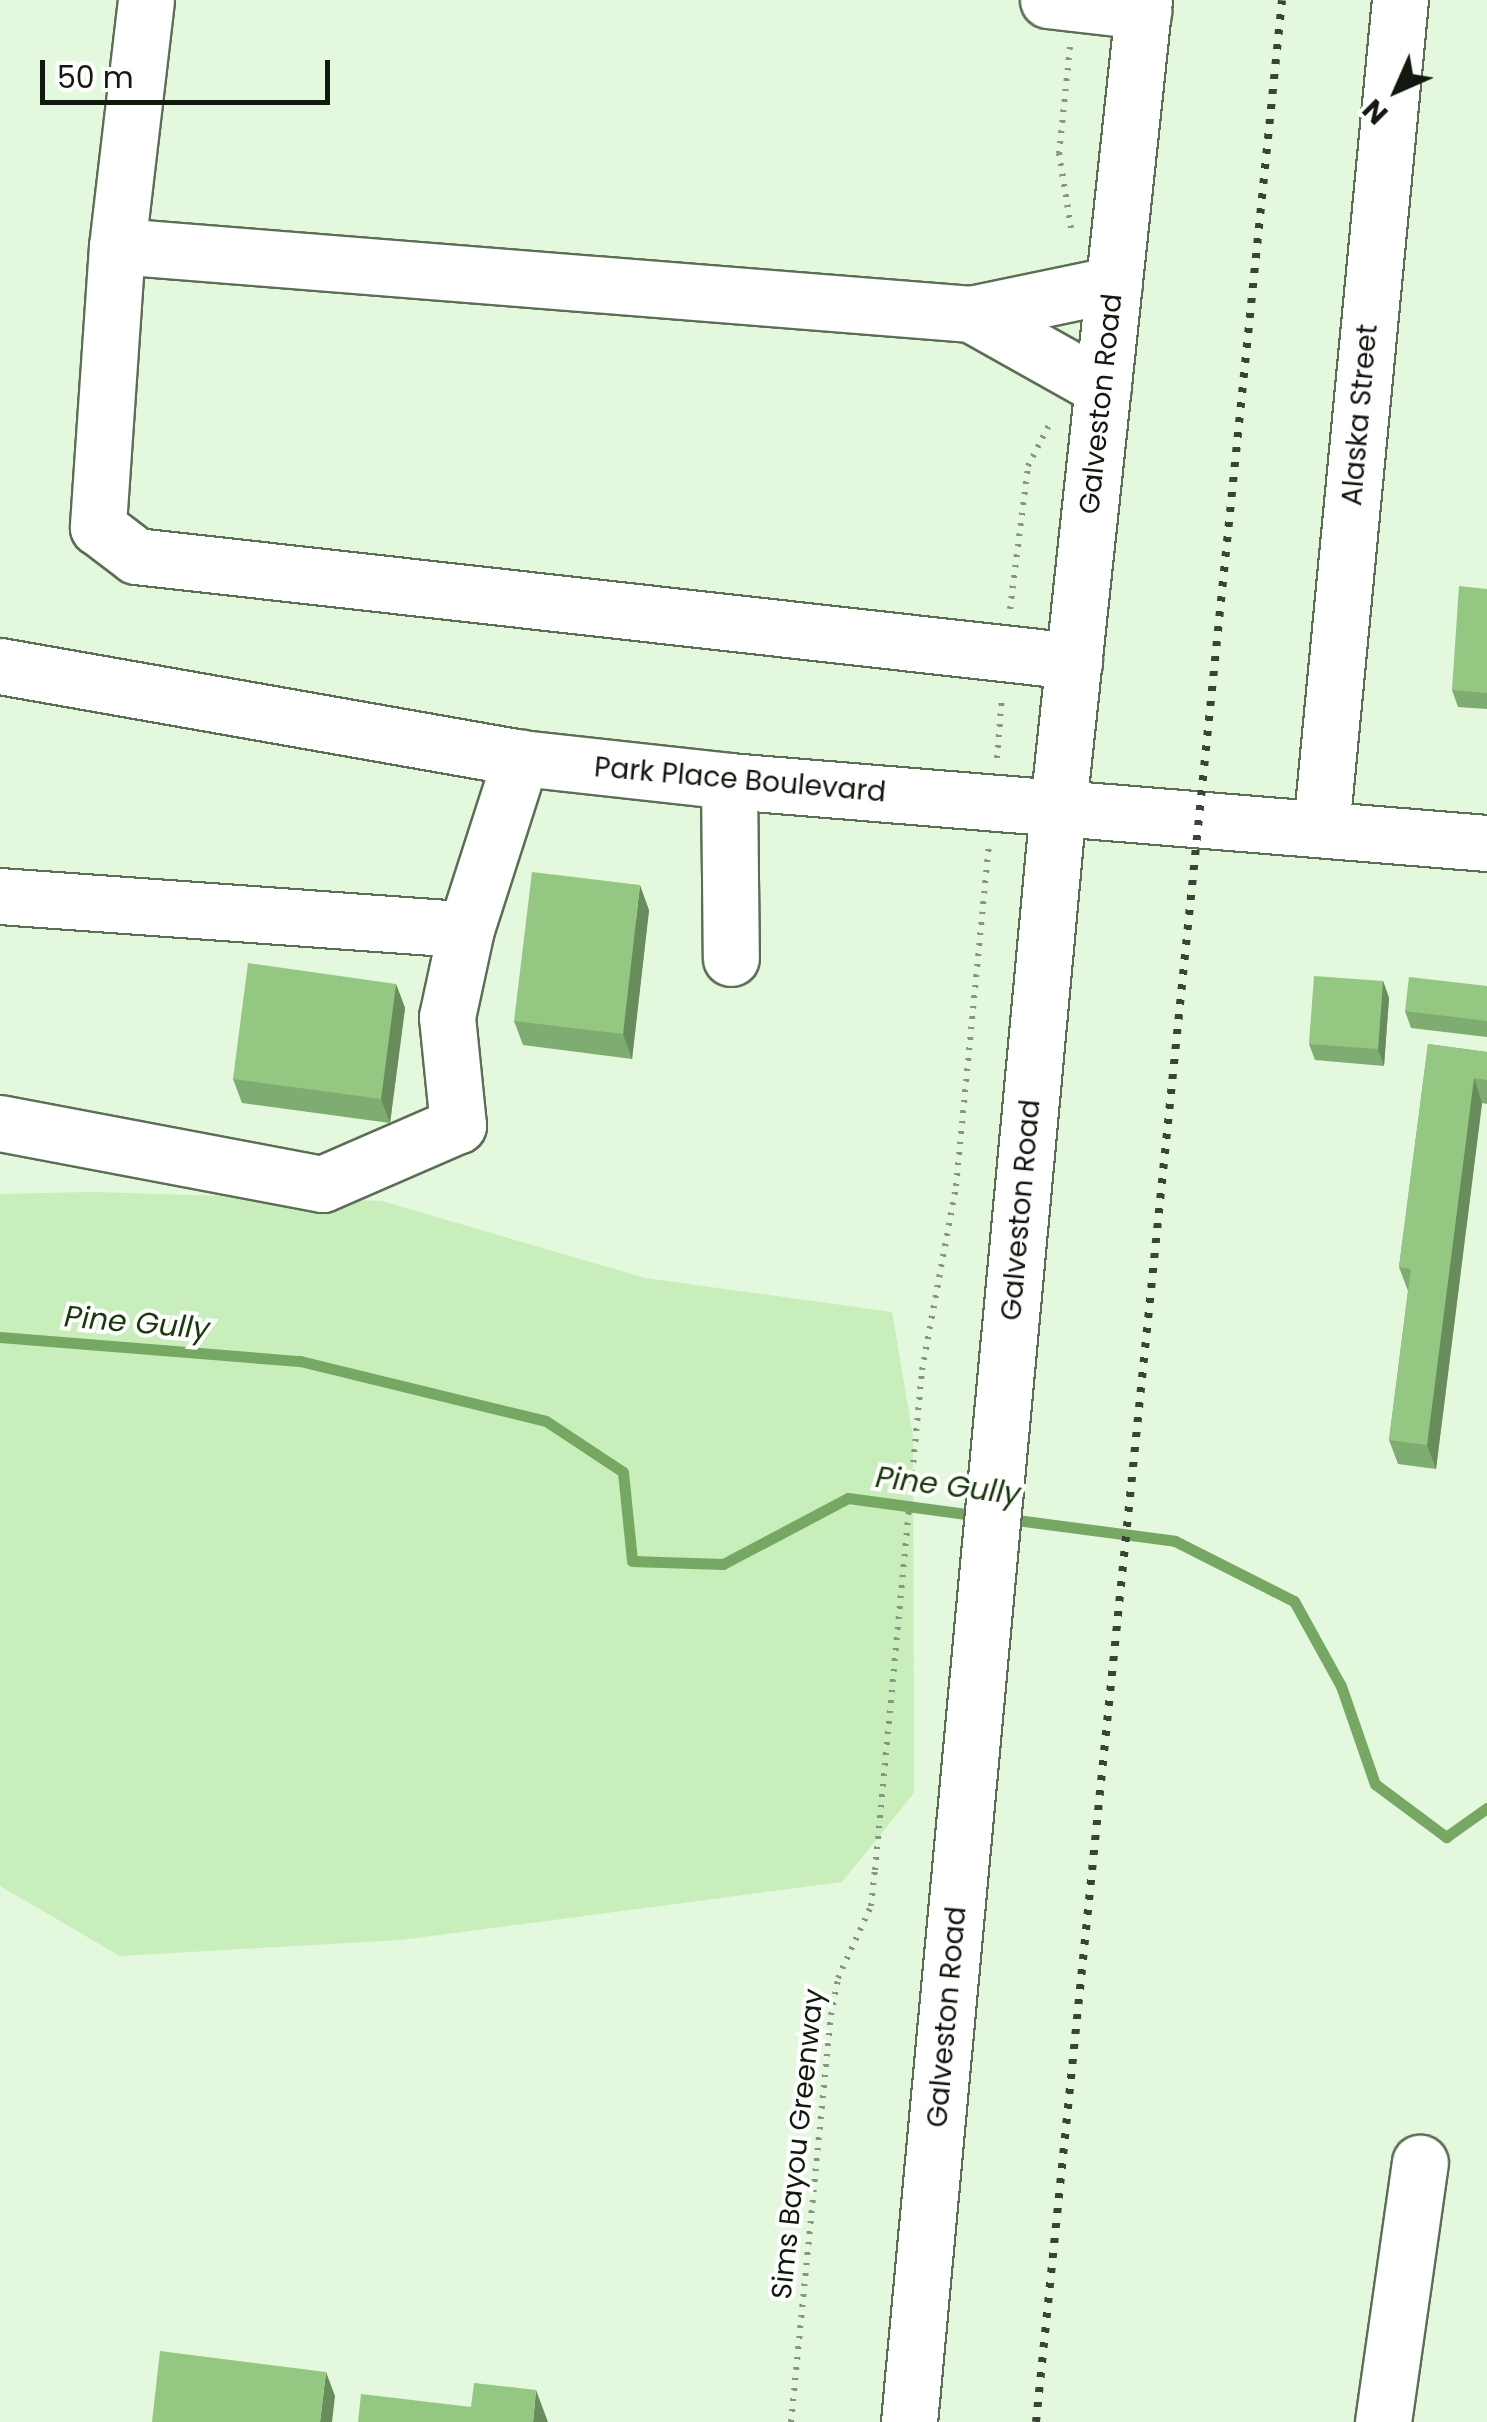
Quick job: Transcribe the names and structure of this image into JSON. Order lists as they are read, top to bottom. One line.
{"streets":{"street":["Galveston Road","Alaska Street","Park Place Boulevard"],"path":["Sims Bayou Greenway"]},"crossings":[["Galveston Road","Park Place Boulevard"],["Alaska Street","Park Place Boulevard"]],"water":["Pine Gully"],"scale_bar":"50 m","north":"bottom left"}
